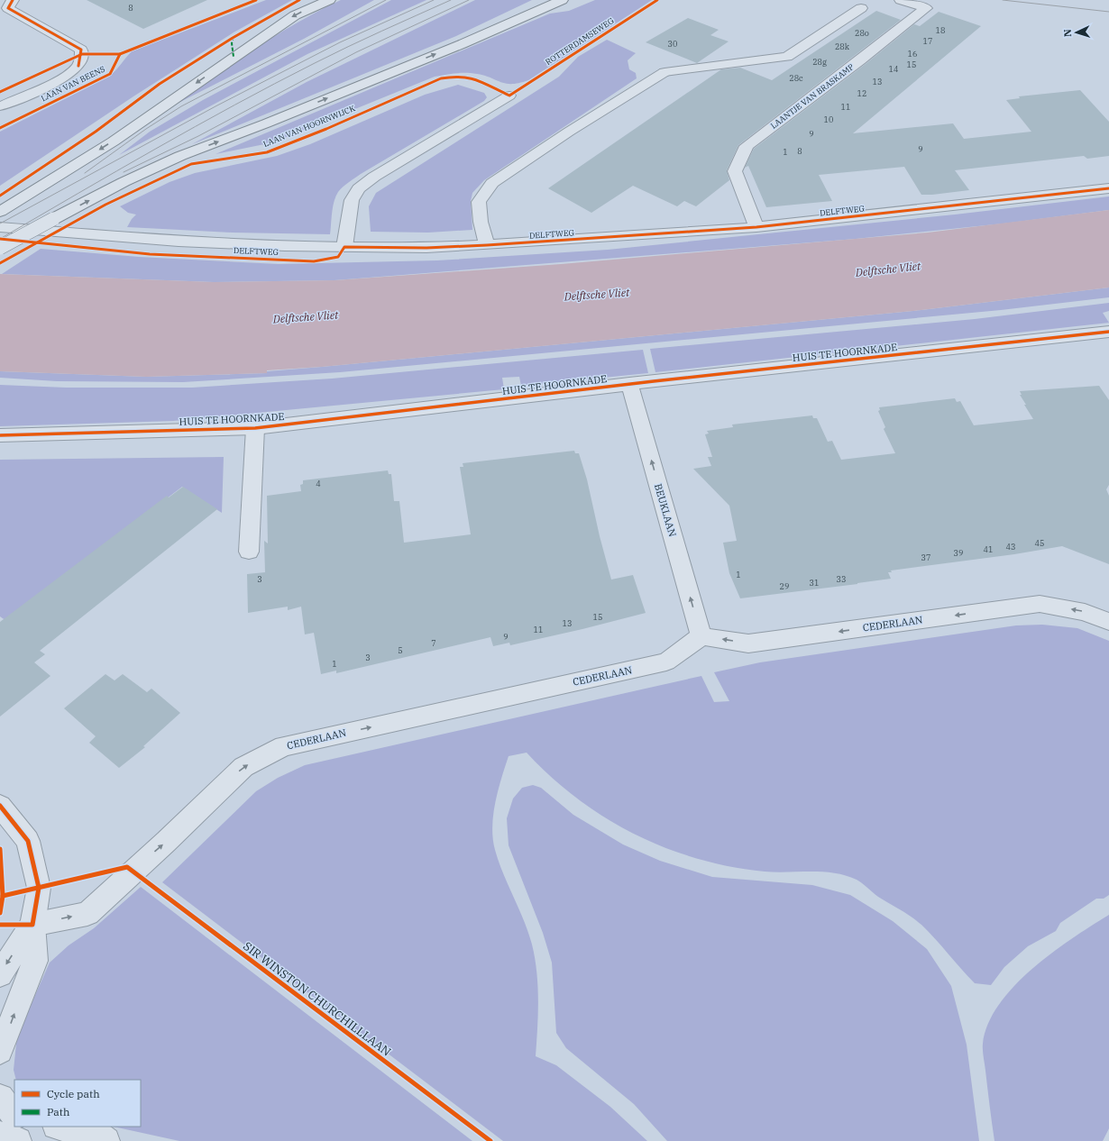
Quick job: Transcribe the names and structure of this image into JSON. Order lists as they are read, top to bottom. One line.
{"streets":{"street":["LAAN VAN BEENS","LAANTJE VAN BRASKAMP","LAAN VAN HOORNWIJCK","DELFTWEG","HUIS TE HOORNKADE","BEUKLAAN","CEDERLAAN"],"cycle path":["ROTTERDAMSEWEG","SIR WINSTON CHURCHILLLAAN"]},"crossings":[["LAANTJE VAN BRASKAMP","DELFTWEG"],["HUIS TE HOORNKADE","BEUKLAAN"],["BEUKLAAN","CEDERLAAN"]],"one_way":["BEUKLAAN"],"water":["Delftsche Vliet"],"house_numbers":["8","18","28o","17","30","28k","16","28g","15","14","28c","13","12","11","10","9","9","8","1","4","45","43","41","39","37","1","3","33","31","29","15","13","11","9","7","5","3","1"],"legend":["Cycle path","Path"],"north":"left"}
